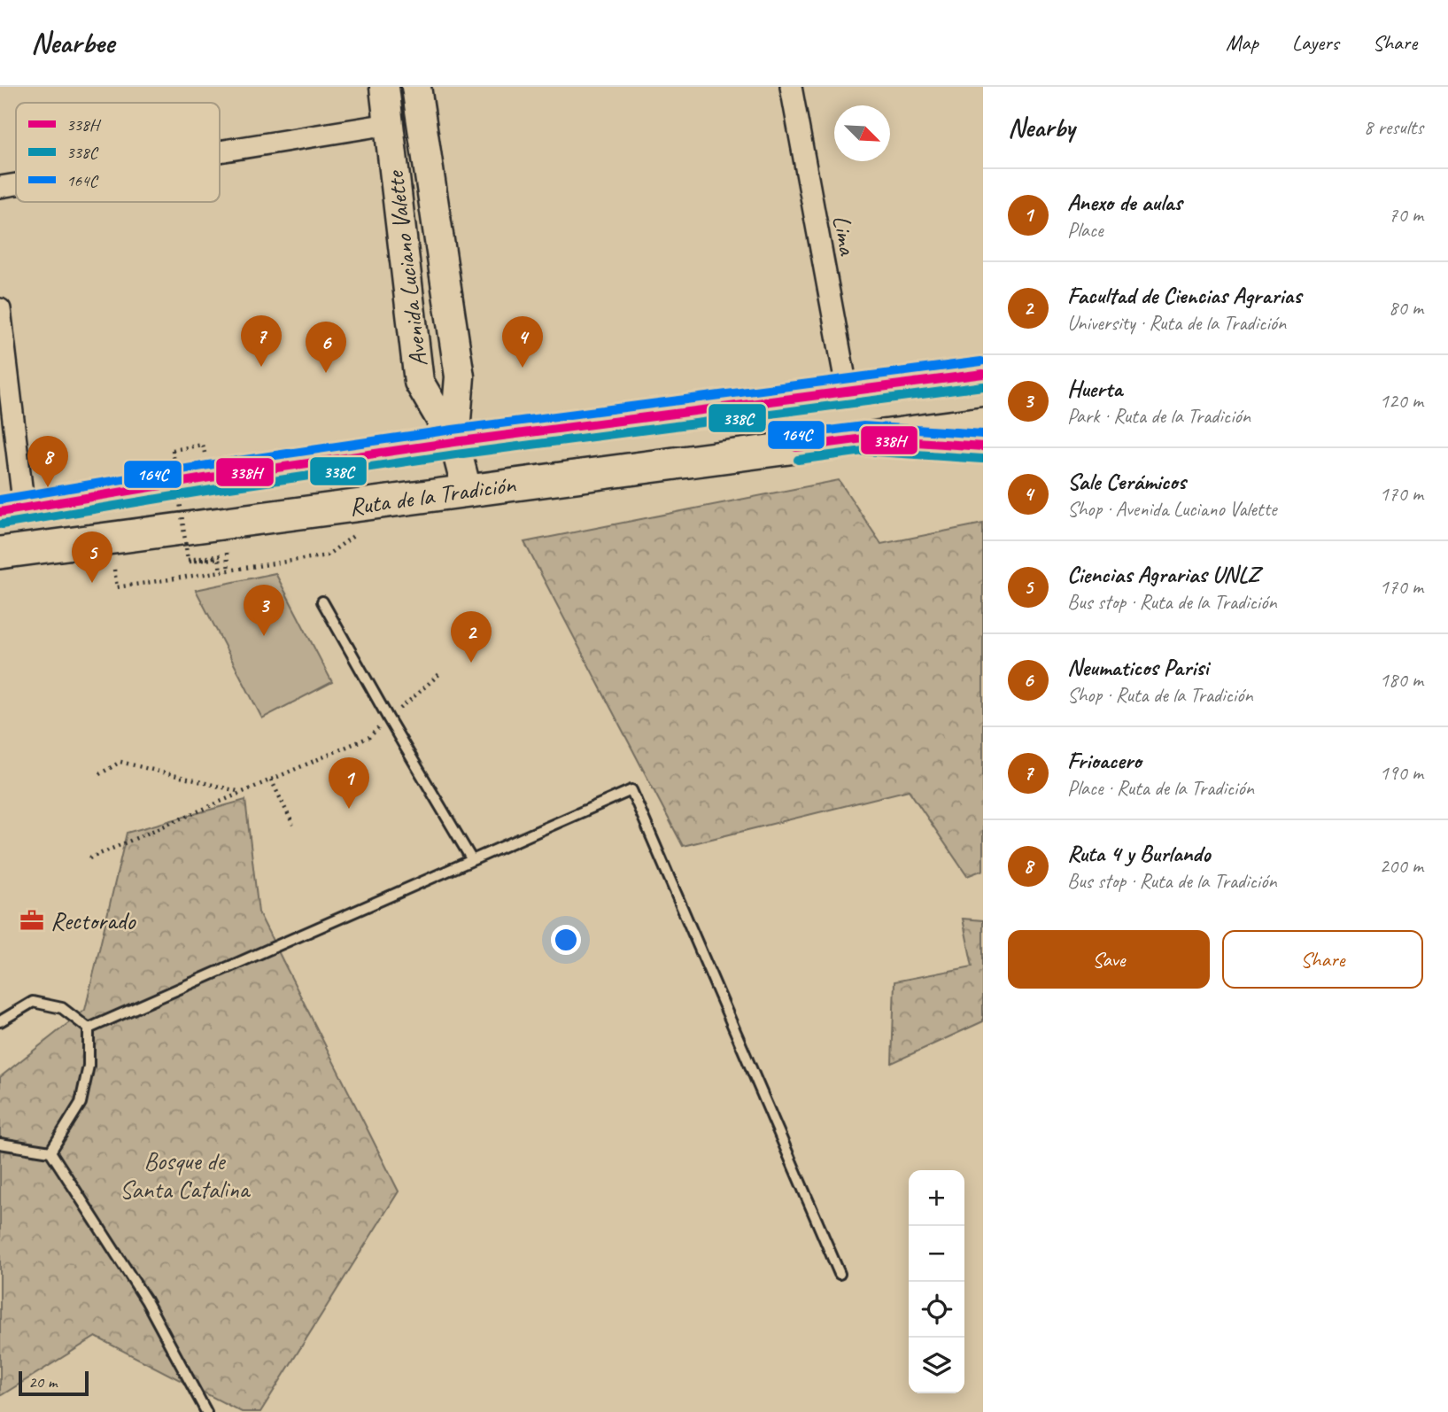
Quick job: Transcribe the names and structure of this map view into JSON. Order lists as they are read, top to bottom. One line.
{"streets":{"main road":["Avenida Luciano Valette","Ruta de la Tradición"],"street":["Lima"]},"crossings":[["Lima","Ruta de la Tradición"],["Avenida Luciano Valette","Ruta de la Tradición"]],"parks":["Bosque de Santa Catalina"],"places":{"office":["Rectorado"]},"lines":["transit line 164C","transit line 338H","transit line 338C"],"legend":["338H","338C","164C"],"scale_bar":"20 m","north":"bottom right","page":{"header":"Nearbee","nav":["Map","Layers","Share"],"heading":["Nearby","8 results"],"list":[{"mark":"1","name":"Anexo de aulas","note":"Place","value":"70 m"},{"mark":"2","name":"Facultad de Ciencias Agrarias","note":"University · Ruta de la Tradición","value":"80 m"},{"mark":"3","name":"Huerta","note":"Park · Ruta de la Tradición","value":"120 m"},{"mark":"4","name":"Sale Cerámicos","note":"Shop · Avenida Luciano Valette","value":"170 m"},{"mark":"5","name":"Ciencias Agrarias UNLZ","note":"Bus stop · Ruta de la Tradición","value":"170 m"},{"mark":"6","name":"Neumaticos Parisi","note":"Shop · Ruta de la Tradición","value":"180 m"},{"mark":"7","name":"Frioacero","note":"Place · Ruta de la Tradición","value":"190 m"},{"mark":"8","name":"Ruta 4 y Burlando","note":"Bus stop · Ruta de la Tradición","value":"200 m"}],"pins":["7","4","6","8","5","3","2","1"],"buttons":["Save","Share"],"map_buttons":["+","−"],"scale":"20 m"}}
